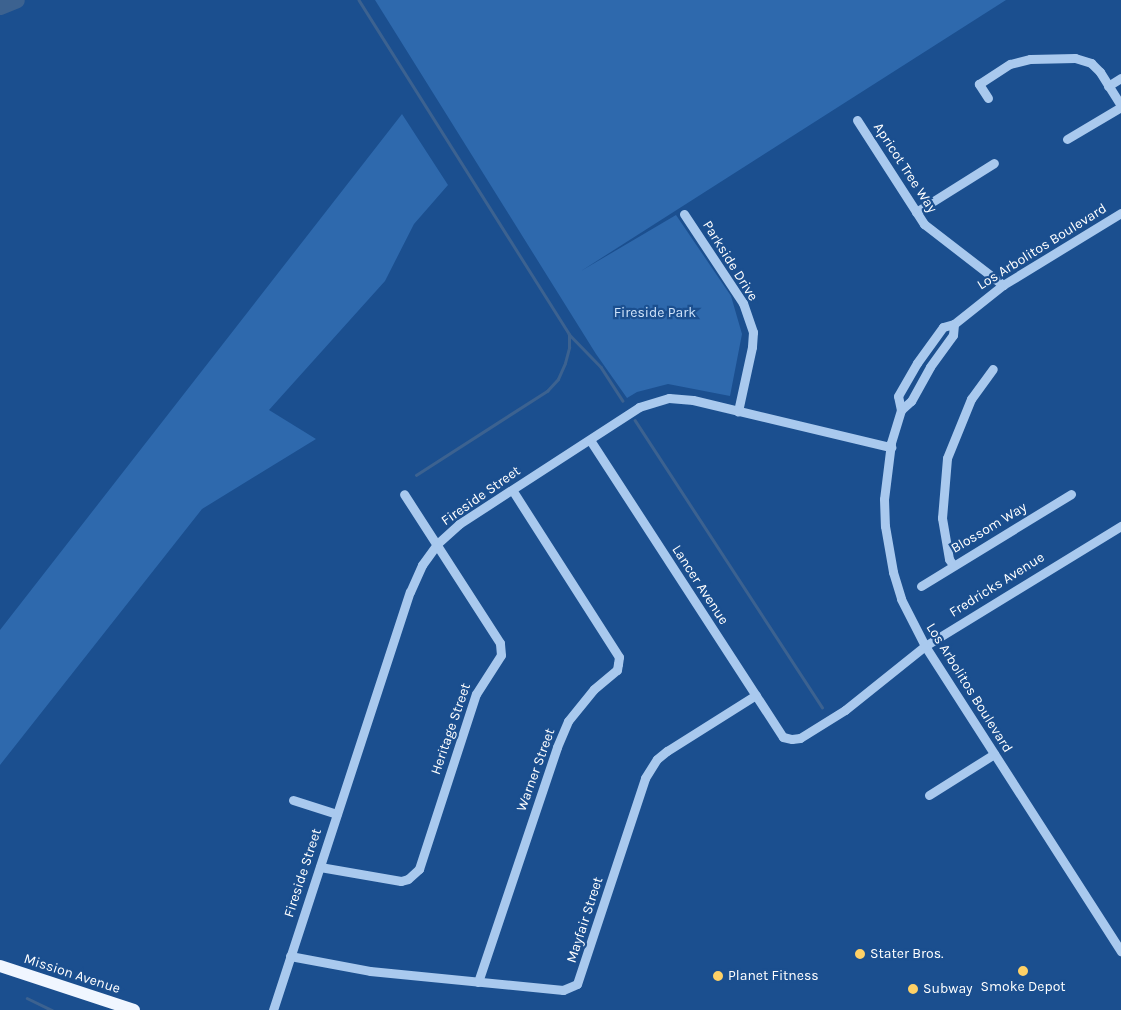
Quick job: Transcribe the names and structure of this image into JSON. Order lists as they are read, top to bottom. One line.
{"streets":{"main road":["Mission Avenue"],"street":["Apricot Tree Way","Los Arbolitos Boulevard","Parkside Drive","Fireside Street","Blossom Way","Lancer Avenue","Fredricks Avenue","Heritage Street","Warner Street","Mayfair Street"]},"crossings":[["Apricot Tree Way","Los Arbolitos Boulevard"],["Los Arbolitos Boulevard","Fireside Street"],["Los Arbolitos Boulevard","Fredricks Avenue"],["Parkside Drive","Fireside Street"],["Fireside Street","Lancer Avenue"],["Fireside Street","Heritage Street"],["Fireside Street","Warner Street"],["Fireside Street","Mayfair Street"],["Lancer Avenue","Fredricks Avenue"],["Lancer Avenue","Mayfair Street"],["Warner Street","Mayfair Street"]],"parks":["Fireside Park"],"places":["Stater Bros.","Smoke Depot","Planet Fitness","Subway"]}
